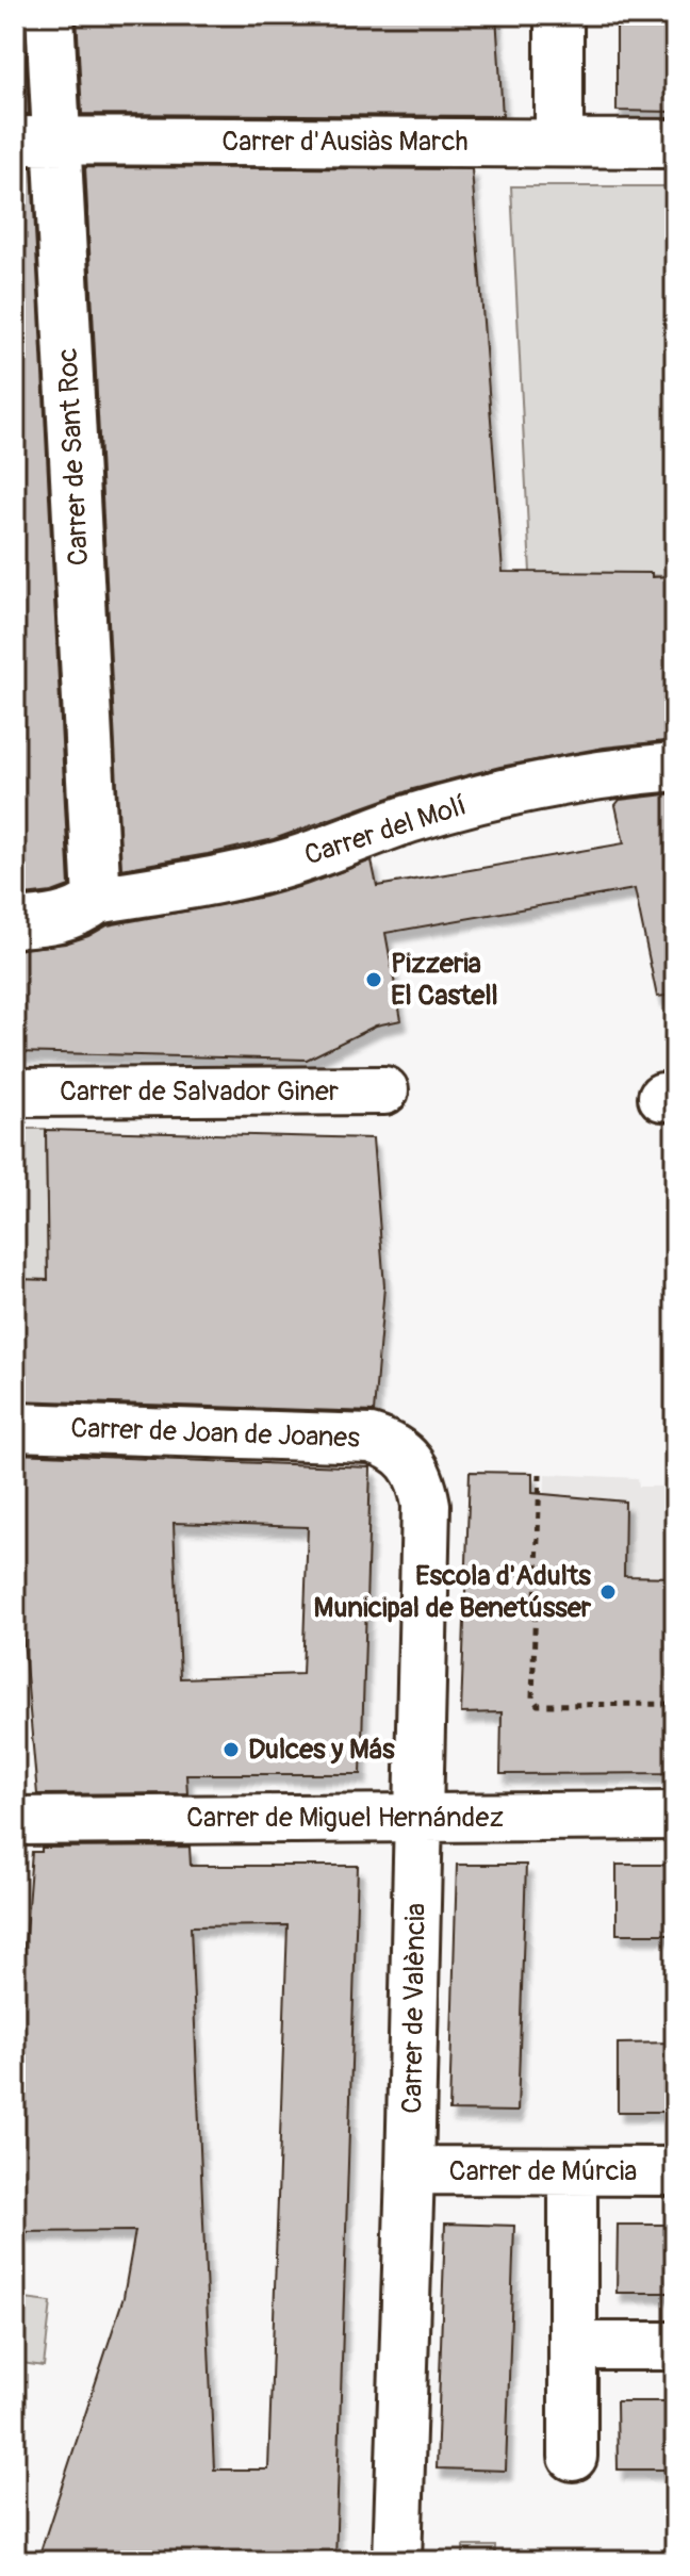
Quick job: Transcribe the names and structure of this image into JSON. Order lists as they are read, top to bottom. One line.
{"streets":{"street":["Carrer d'Ausiàs March","Carrer de Sant Roc","Carrer del Molí","Carrer de Salvador Giner","Carrer de Joan de Joanes","Carrer de Miguel Hernández","Carrer de València","Carrer de Múrcia"]},"crossings":[["Carrer d'Ausiàs March","Carrer de Sant Roc"],["Carrer de Sant Roc","Carrer del Molí"],["Carrer de Joan de Joanes","Carrer de València"],["Carrer de Miguel Hernández","Carrer de València"],["Carrer de València","Carrer de Múrcia"]],"places":["Pizzeria El Castell","Escola d'Adults Municipal de Benetússer","Dulces y Más"]}
